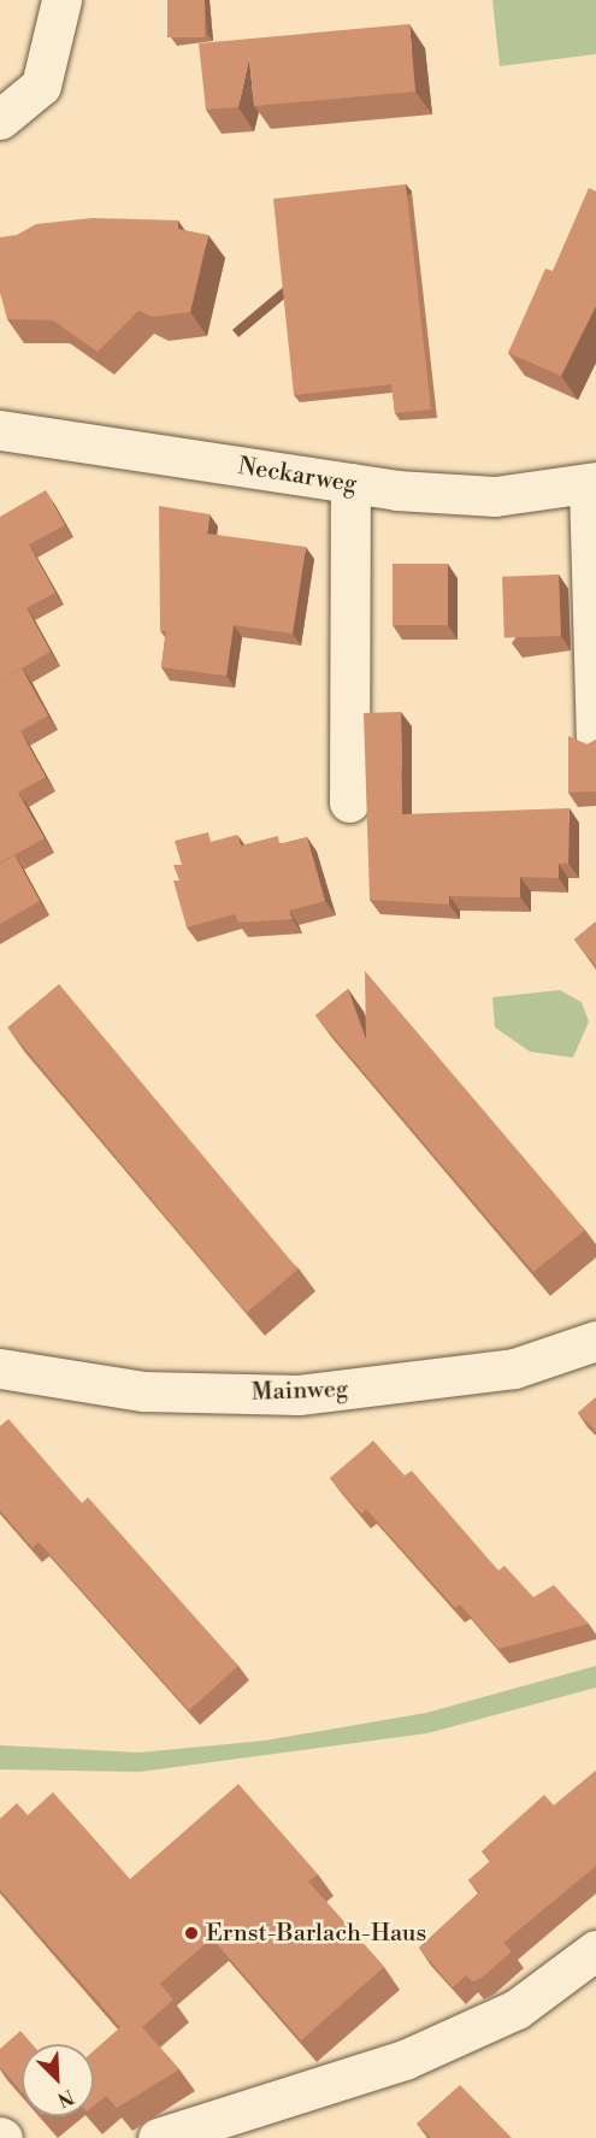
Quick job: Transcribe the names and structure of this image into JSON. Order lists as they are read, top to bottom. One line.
{"streets":{"street":["Neckarweg","Mainweg"]},"places":["Ernst-Barlach-Haus"],"north":"bottom right"}
